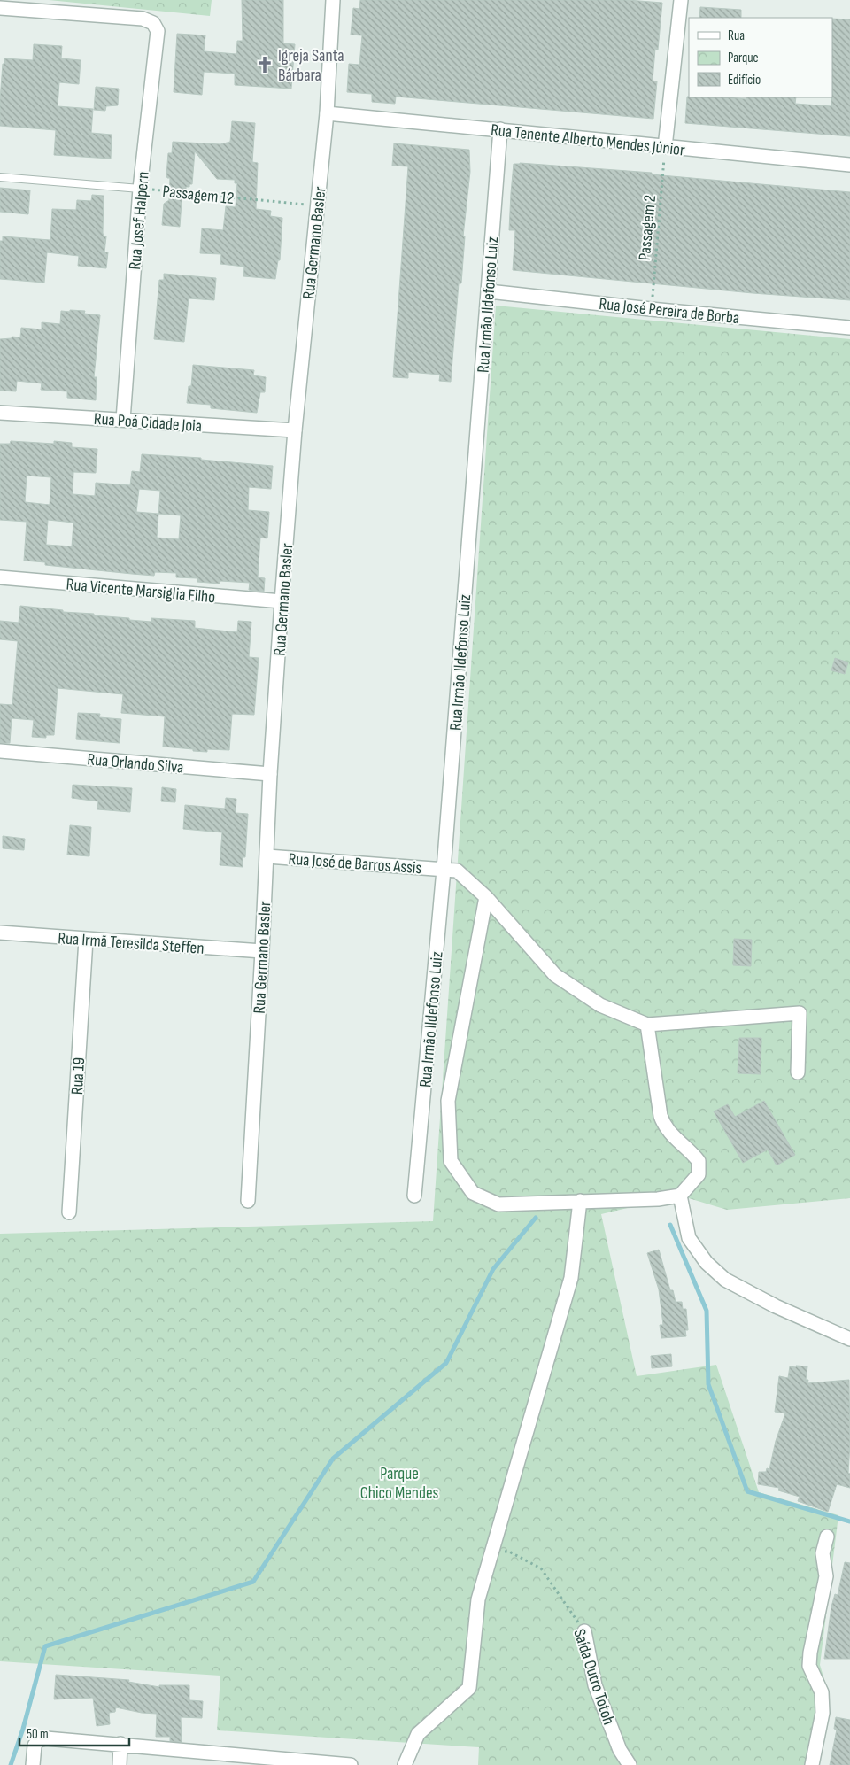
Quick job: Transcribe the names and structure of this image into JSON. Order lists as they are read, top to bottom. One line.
{"streets":{"street":["Rua Tenente Alberto Mendes Júnior","Rua Josef Halpern","Rua Germano Basler","Rua Irmão Ildefonso Luiz","Rua José Pereira de Borba","Rua Poá Cidade Joia","Rua Vicente Marsiglia Filho","Rua Orlando Silva","Rua José de Barros Assis","Rua Irmã Teresilda Steffen","Rua 19","Saída Outro Totoh"],"lane":["Passagem 12"],"path":["Passagem 2"]},"crossings":[["Rua Tenente Alberto Mendes Júnior","Passagem 2"],["Rua Tenente Alberto Mendes Júnior","Rua Germano Basler"],["Rua Tenente Alberto Mendes Júnior","Rua Irmão Ildefonso Luiz"],["Passagem 12","Rua Josef Halpern"],["Passagem 12","Rua Germano Basler"],["Rua Josef Halpern","Rua Poá Cidade Joia"],["Passagem 2","Rua José Pereira de Borba"],["Rua Germano Basler","Rua Poá Cidade Joia"],["Rua Germano Basler","Rua Vicente Marsiglia Filho"],["Rua Germano Basler","Rua Orlando Silva"],["Rua Germano Basler","Rua José de Barros Assis"],["Rua Germano Basler","Rua Irmã Teresilda Steffen"],["Rua Irmão Ildefonso Luiz","Rua José Pereira de Borba"],["Rua Irmão Ildefonso Luiz","Rua José de Barros Assis"],["Rua Irmã Teresilda Steffen","Rua 19"]],"parks":["Parque Chico Mendes"],"places":{"church":["Igreja Santa Bárbara"]},"legend":["Rua","Parque","Edifício"],"scale_bar":"50 m"}
